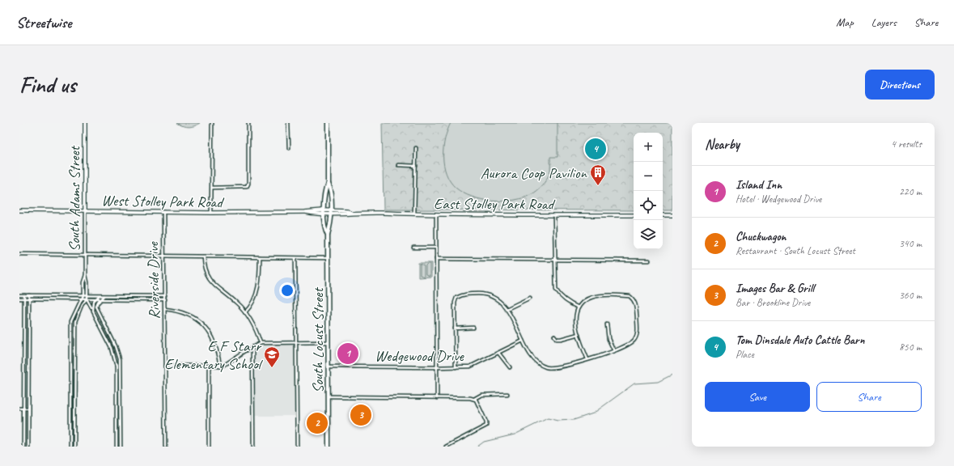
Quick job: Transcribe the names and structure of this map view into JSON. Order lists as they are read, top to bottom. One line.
{"streets":{"main road":["South Locust Street"],"street":["South Adams Street","West Stolley Park Road","East Stolley Park Road","Riverside Drive","Wedgewood Drive"]},"crossings":[["South Adams Street","West Stolley Park Road"],["West Stolley Park Road","East Stolley Park Road"],["West Stolley Park Road","Riverside Drive"],["West Stolley Park Road","South Locust Street"],["East Stolley Park Road","South Locust Street"],["South Locust Street","Wedgewood Drive"]],"places":{"building":["Aurora Coop Pavilion"],"school or university":["E F Starr Elementary School"]},"page":{"header":"Streetwise","nav":["Map","Layers","Share"],"buttons":["Directions",["Save","Share"]],"title":"Find us","heading":["Nearby","4 results"],"map_buttons":["+","−"],"pins":["4","1","3","2"],"list":[{"mark":"1","name":"Island Inn","note":"Hotel · Wedgewood Drive","value":"220 m"},{"mark":"2","name":"Chuckwagon","note":"Restaurant · South Locust Street","value":"340 m"},{"mark":"3","name":"Images Bar & Grill","note":"Bar · Brookline Drive","value":"360 m"},{"mark":"4","name":"Tom Dinsdale Auto Cattle Barn","note":"Place","value":"850 m"}]}}
